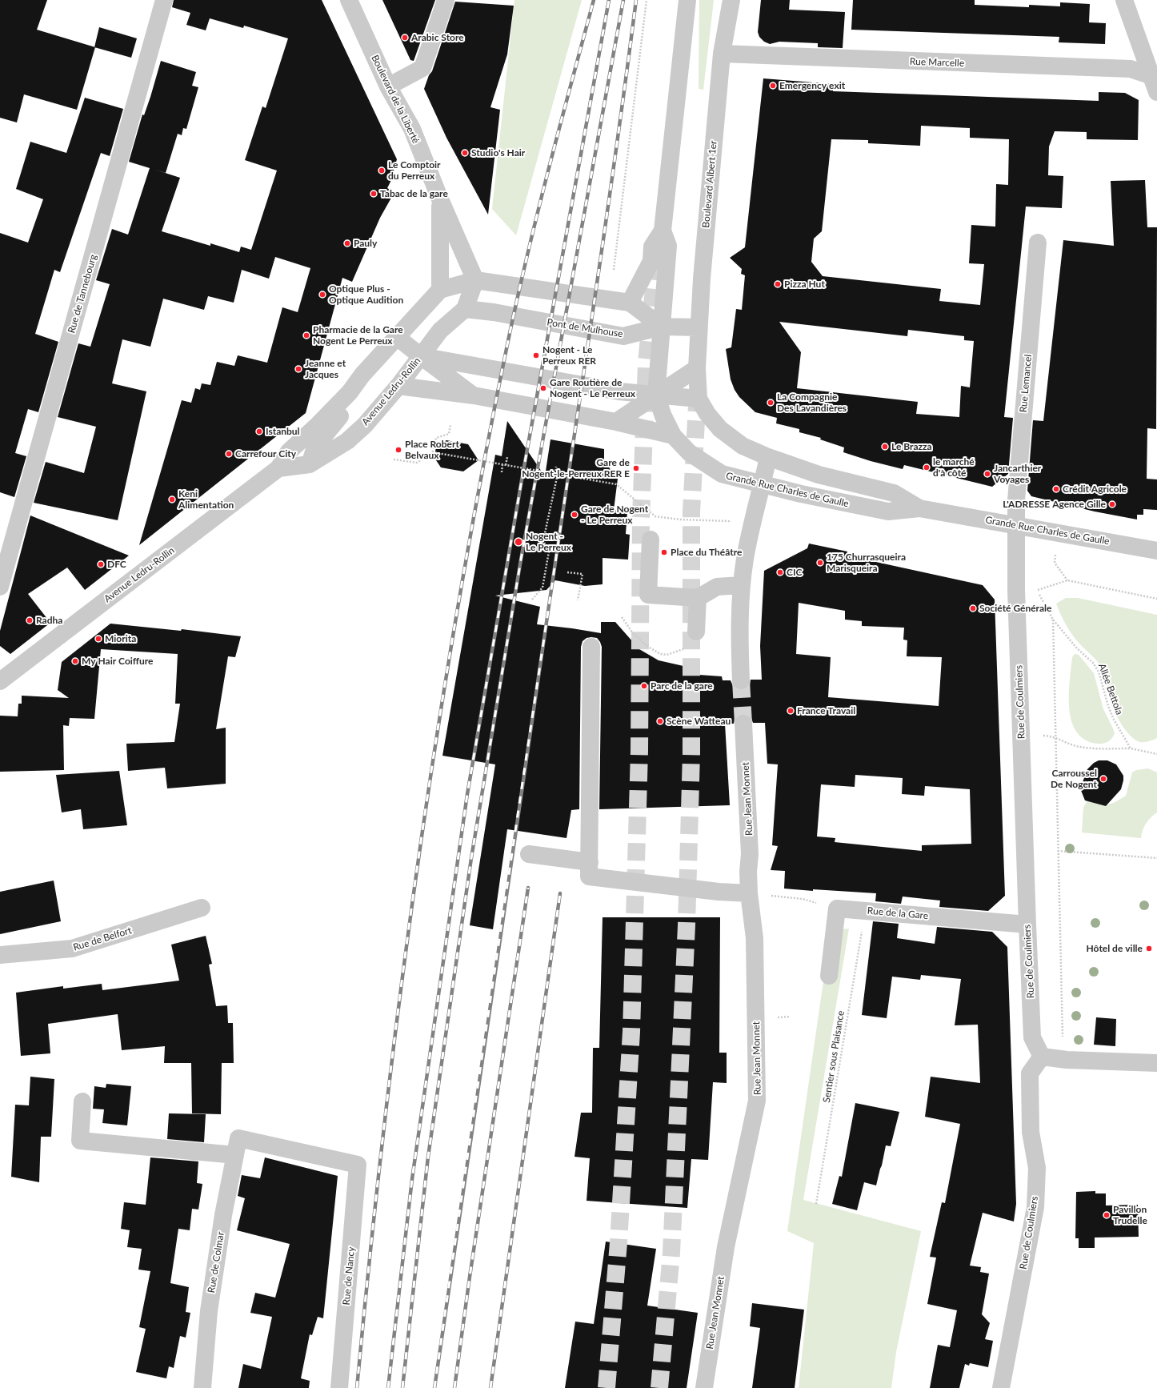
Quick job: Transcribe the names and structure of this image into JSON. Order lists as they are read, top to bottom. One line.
{"streets":{"street":["Rue Marcelle","Boulevard de la Liberté","Boulevard Albert 1er","Rue de Tannebourg","Pont de Mulhouse","Rue Lemancel","Avenue Ledru-Rollin","Grande Rue Charles de Gaulle","Rue de Coulmiers","Rue Jean Monnet","Rue de la Gare","Rue de Belfort","Rue de Colmar","Rue de Nancy"],"path":["Allée Bettola","Sentier sous Plaisance"]},"crossings":[["Rue Marcelle","Boulevard Albert 1er"],["Boulevard de la Liberté","Avenue Ledru-Rollin"],["Boulevard Albert 1er","Pont de Mulhouse"],["Boulevard Albert 1er","Grande Rue Charles de Gaulle"],["Pont de Mulhouse","Avenue Ledru-Rollin"],["Rue Lemancel","Grande Rue Charles de Gaulle"],["Rue Lemancel","Rue de Coulmiers"],["Grande Rue Charles de Gaulle","Rue de Coulmiers"],["Rue de Coulmiers","Rue de la Gare"],["Rue de la Gare","Sentier sous Plaisance"],["Rue de Colmar","Rue de Nancy"]],"places":["Arabic Store","Emergency exit","Studio's Hair","Le Comptoir du Perreux","Tabac de la gare","Pauly","Pizza Hut","Optique Plus - Optique Audition","Pharmacie de la Gare Nogent Le Perreux","Nogent - Le Perreux RER","Jeanne et Jacques","Gare Routière de Nogent - Le Perreux","La Compagnie Des Lavandières","Istanbul","Le Brazza","Place Robert Belvaux","Carrefour City","le marché d'à côté","Gare de Nogent-le-Perreux RER E","Jancarthier Voyages","Crédit Agricole","Keni Alimentation","L'ADRESSE Agence Gille","Gare de Nogent - Le Perreux","Nogent - Le Perreux","Place du Théâtre","175 Churrasqueira Marisqueira","DFC","CIC","Société Générale","Radha","Miorita","My Hair Coiffure","Parc de la gare","France Travail","Scène Watteau","Carroussel De Nogent","Hôtel de ville","Pavillon Trudelle"]}
